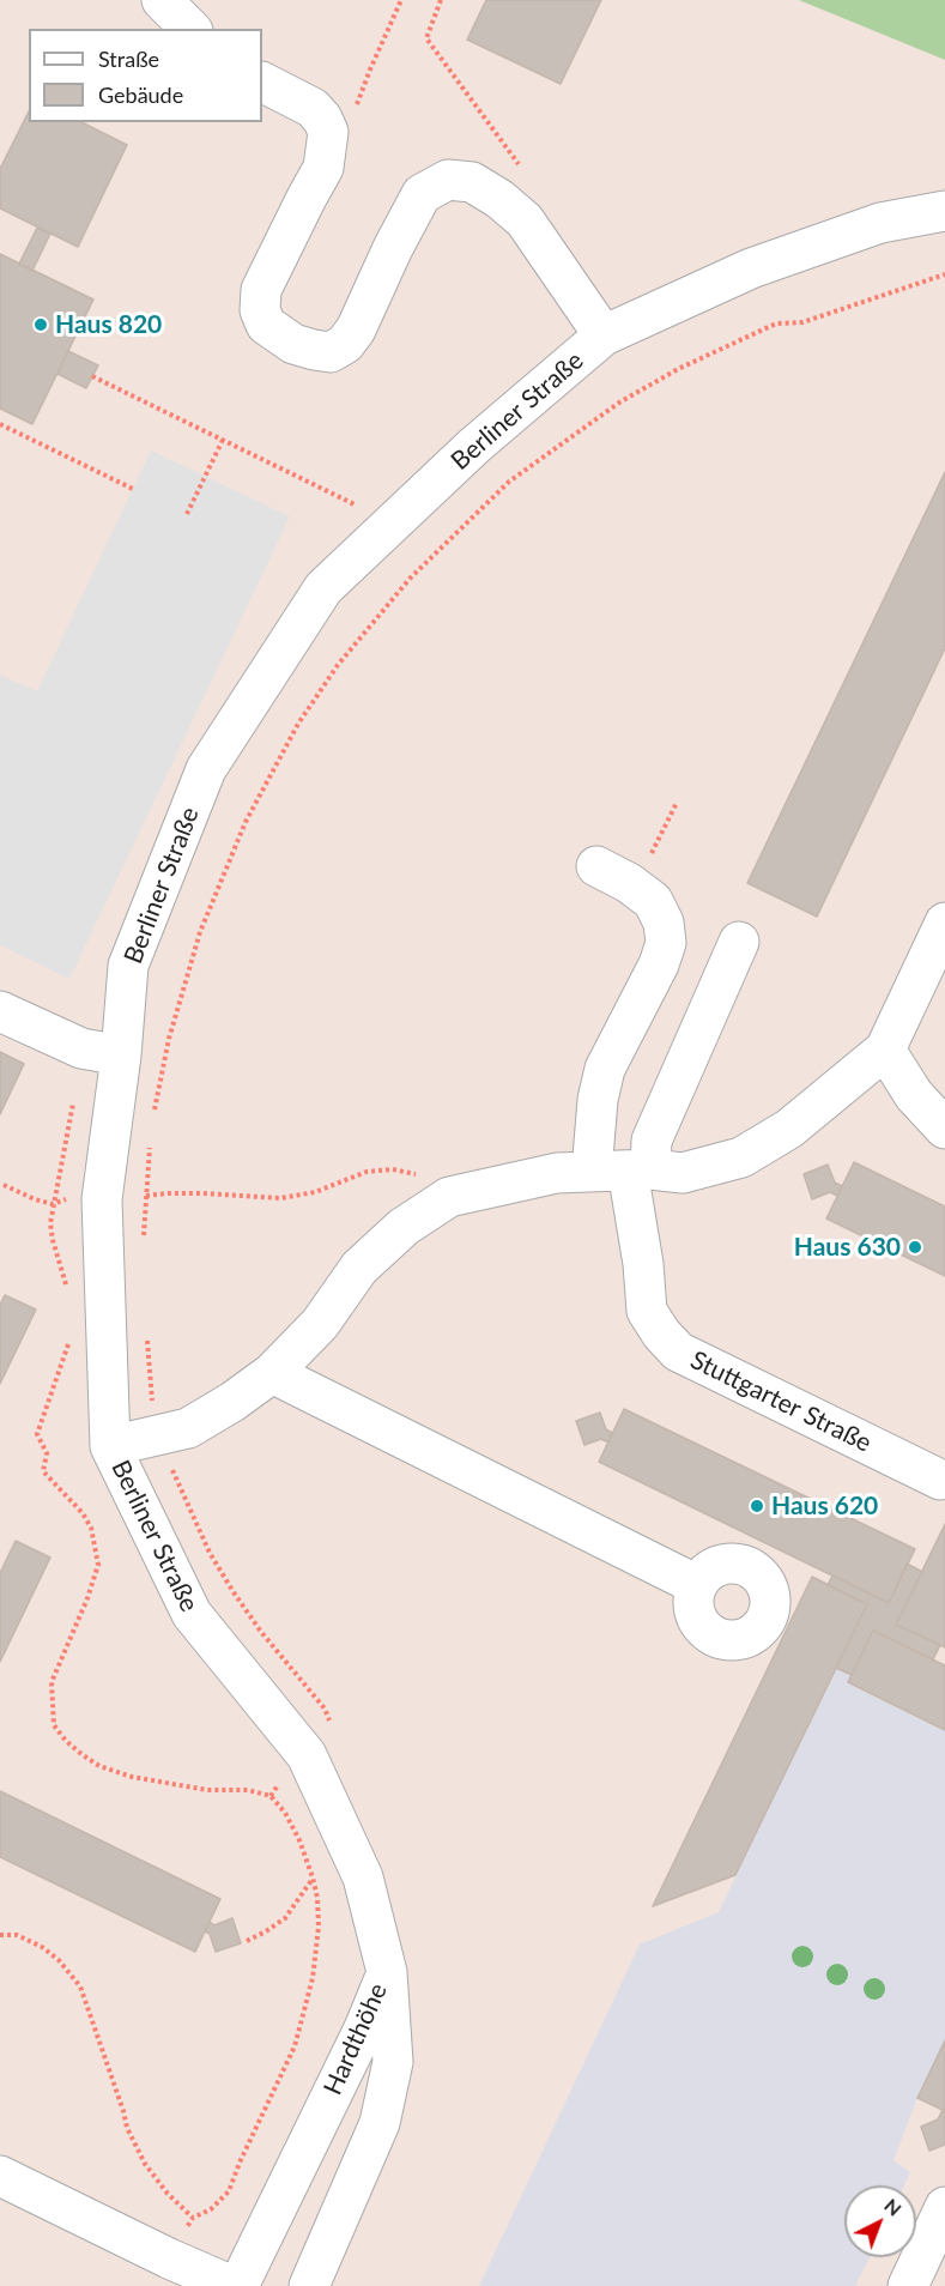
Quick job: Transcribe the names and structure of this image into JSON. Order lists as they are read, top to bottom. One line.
{"streets":{"lane":["Berliner Straße","Stuttgarter Straße","Hardthöhe"]},"crossings":[["Berliner Straße","Hardthöhe"]],"places":["Haus 820","Haus 630","Haus 620"],"legend":["Straße","Gebäude"],"north":"top right"}
